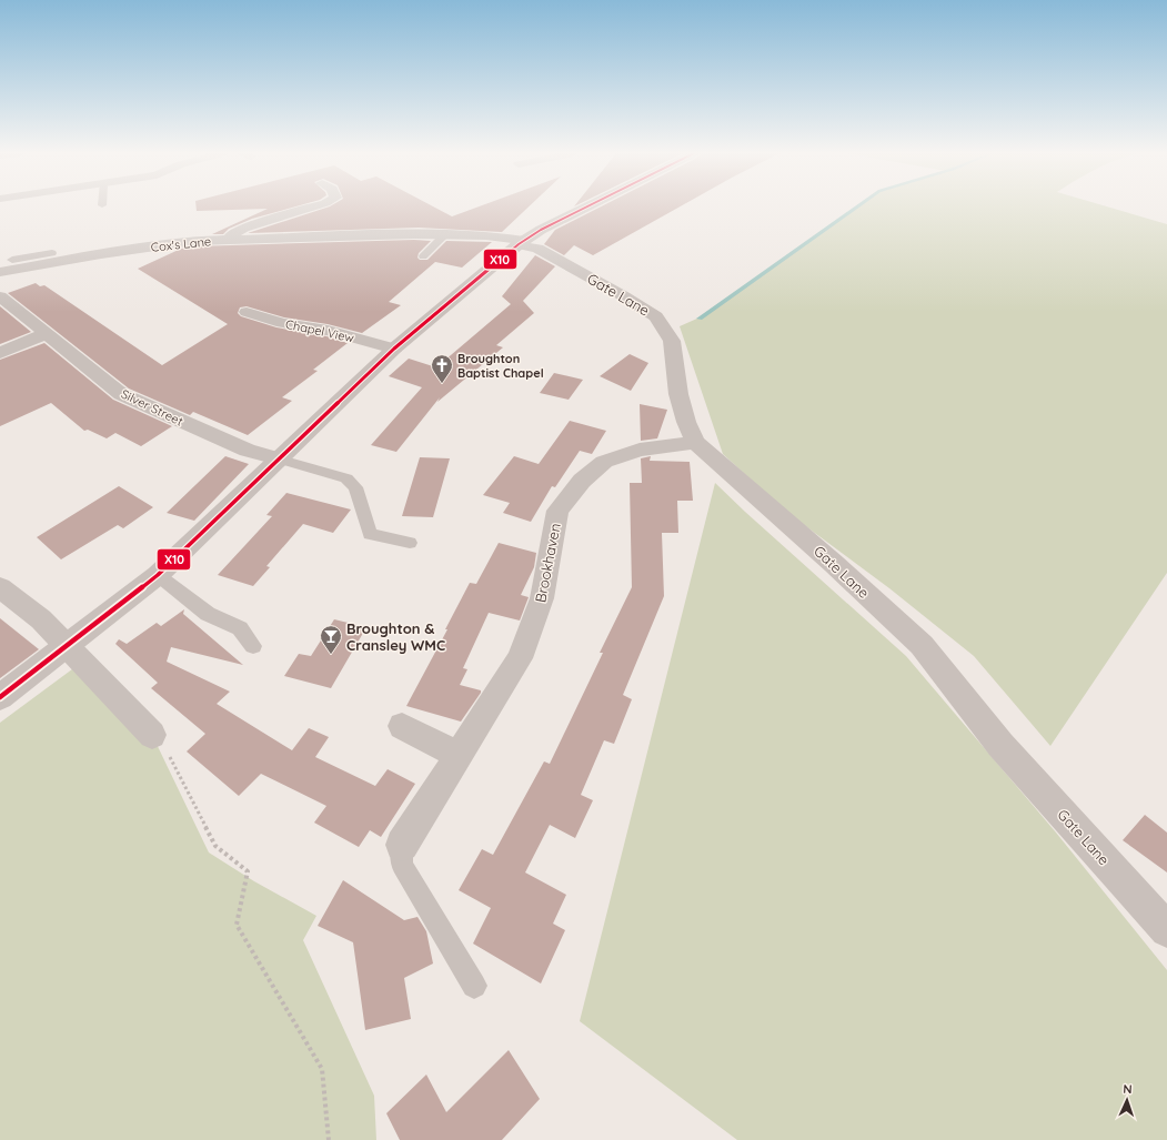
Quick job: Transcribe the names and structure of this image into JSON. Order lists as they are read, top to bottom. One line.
{"streets":{"street":["Cox's Lane","Gate Lane","Chapel View","Silver Street","Brookhaven"]},"crossings":[["Cox's Lane","Gate Lane"],["Gate Lane","Brookhaven"]],"places":{"church":["Broughton Baptist Chapel"],"bar":["Broughton & Cransley WMC"]},"lines":["transit line X10"],"north":"top"}
